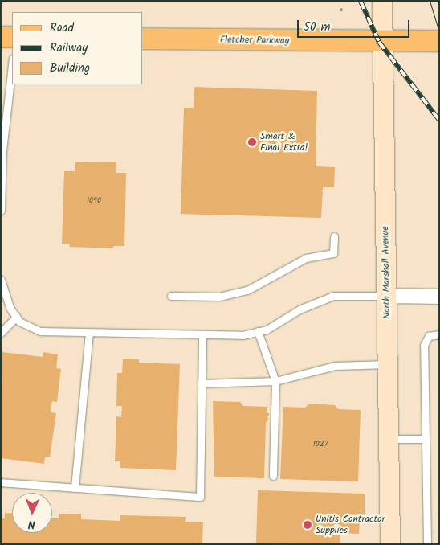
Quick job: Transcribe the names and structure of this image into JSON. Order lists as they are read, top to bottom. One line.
{"streets":{"main road":["Fletcher Parkway","North Marshall Avenue"]},"crossings":[["Fletcher Parkway","North Marshall Avenue"]],"places":["Smart & Final Extra!","Unitis Contractor Supplies"],"house_numbers":["1090","1027"],"legend":["Road","Railway","Building"],"scale_bar":"50 m","north":"bottom"}
